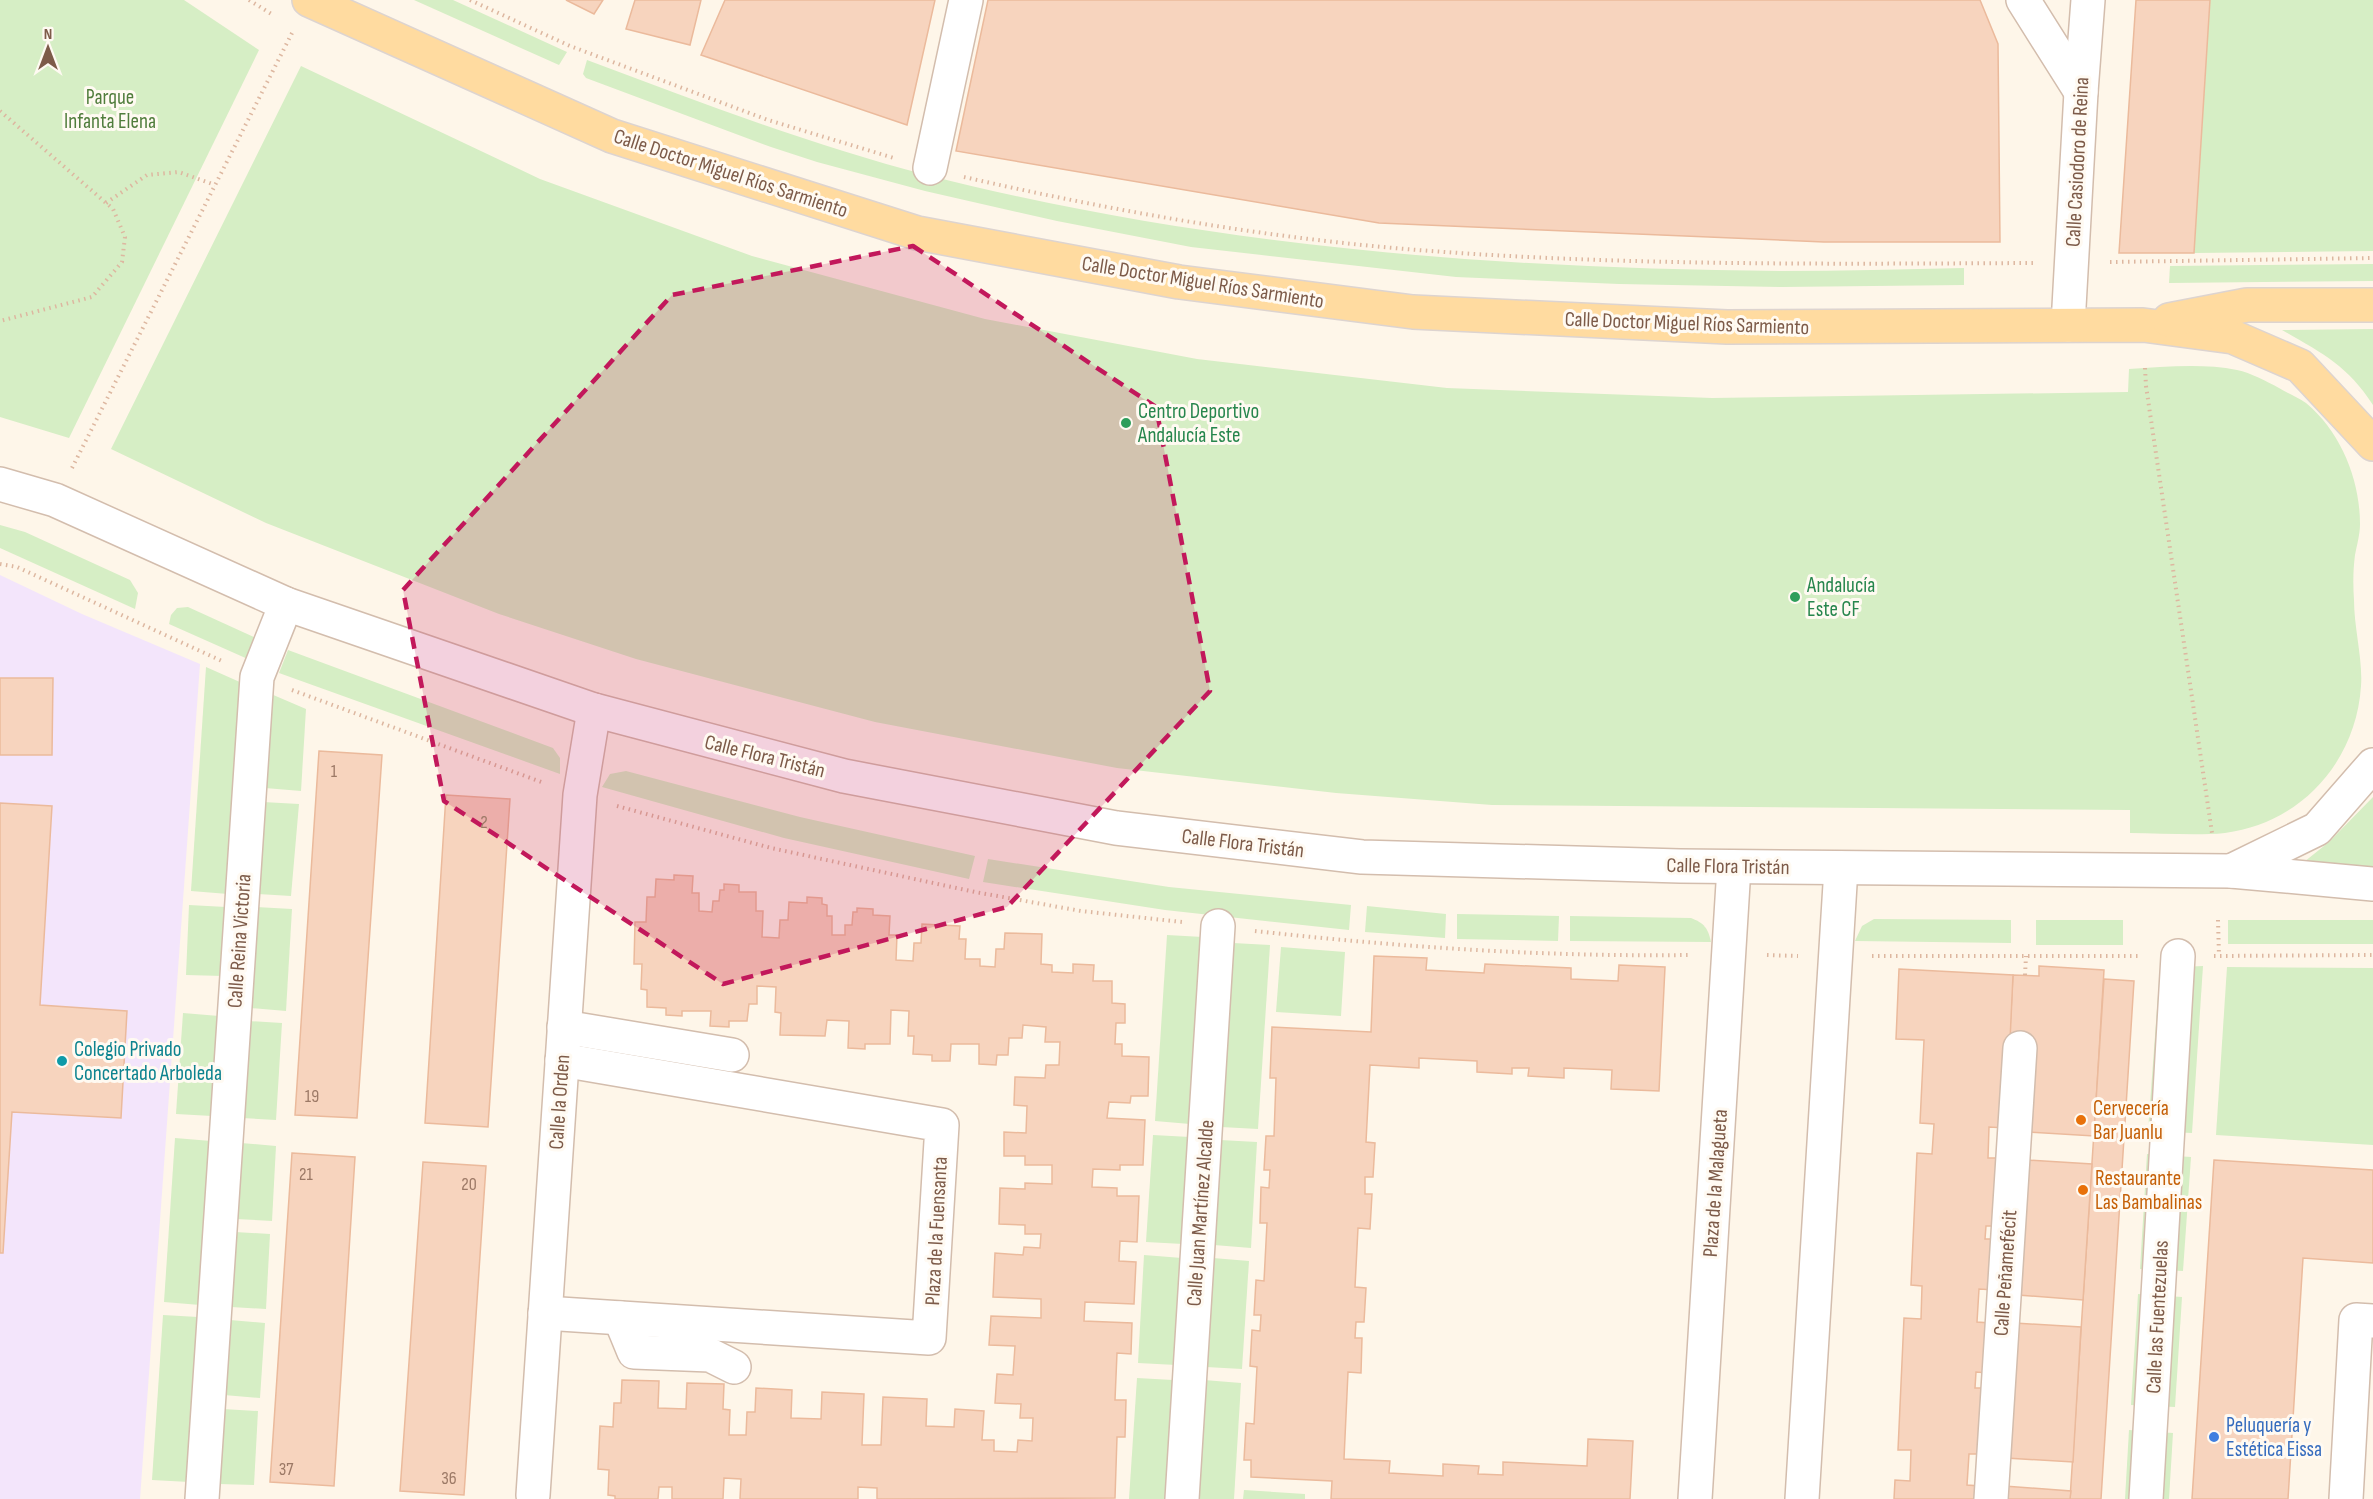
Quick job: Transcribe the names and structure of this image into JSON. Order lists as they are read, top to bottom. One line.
{"streets":{"main road":["Calle Doctor Miguel Ríos Sarmiento"],"street":["Calle Casiodoro de Reina","Calle Flora Tristán","Calle Reina Victoria","Calle la Orden","Plaza de la Malagueta","Calle Juan Martínez Alcalde","Plaza de la Fuensanta","Calle Peñamefécit","Calle las Fuentezuelas"]},"crossings":[["Calle Casiodoro de Reina","Calle Doctor Miguel Ríos Sarmiento"],["Calle Flora Tristán","Calle Reina Victoria"],["Calle Flora Tristán","Calle la Orden"],["Calle Flora Tristán","Plaza de la Malagueta"],["Calle la Orden","Plaza de la Fuensanta"]],"parks":["Parque Infanta Elena"],"places":["Centro Deportivo Andalucía Este","Andalucía Este CF","Colegio Privado Concertado Arboleda","Cervecería Bar Juanlu","Restaurante Las Bambalinas","Peluquería y Estética Eissa"],"house_numbers":["1","2","19","21","20","37","36"],"north":"top"}
